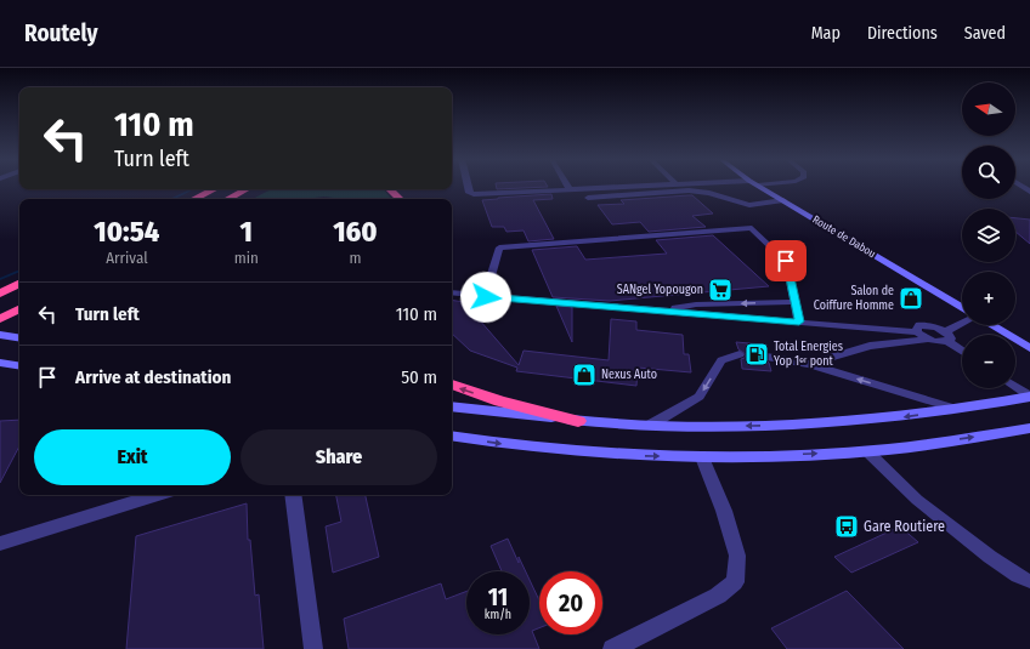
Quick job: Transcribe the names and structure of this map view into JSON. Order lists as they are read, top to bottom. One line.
{"streets":{"main road":["Route de Dabou"]},"places":{"supermarket":["SANgel Yopougon"],"shop":["Salon de Coiffure Homme","Nexus Auto"],"fuel station":["Total Energies Yop 1ᵉʳ pont"],"bus stop":["Gare Routiere"]},"north":"left","page":{"header":"Routely","nav":["Map","Directions","Saved"],"map_buttons":["+","−"],"turn":["110 m","Turn left"],"eta":["10:54","Arrival","1","min","160","m"],"list":[{"name":"Turn left","value":"110 m"},{"name":"Arrive at destination","value":"50 m"}],"buttons":["Exit","Share"],"speed":"11 km/h","limit":"20"}}
